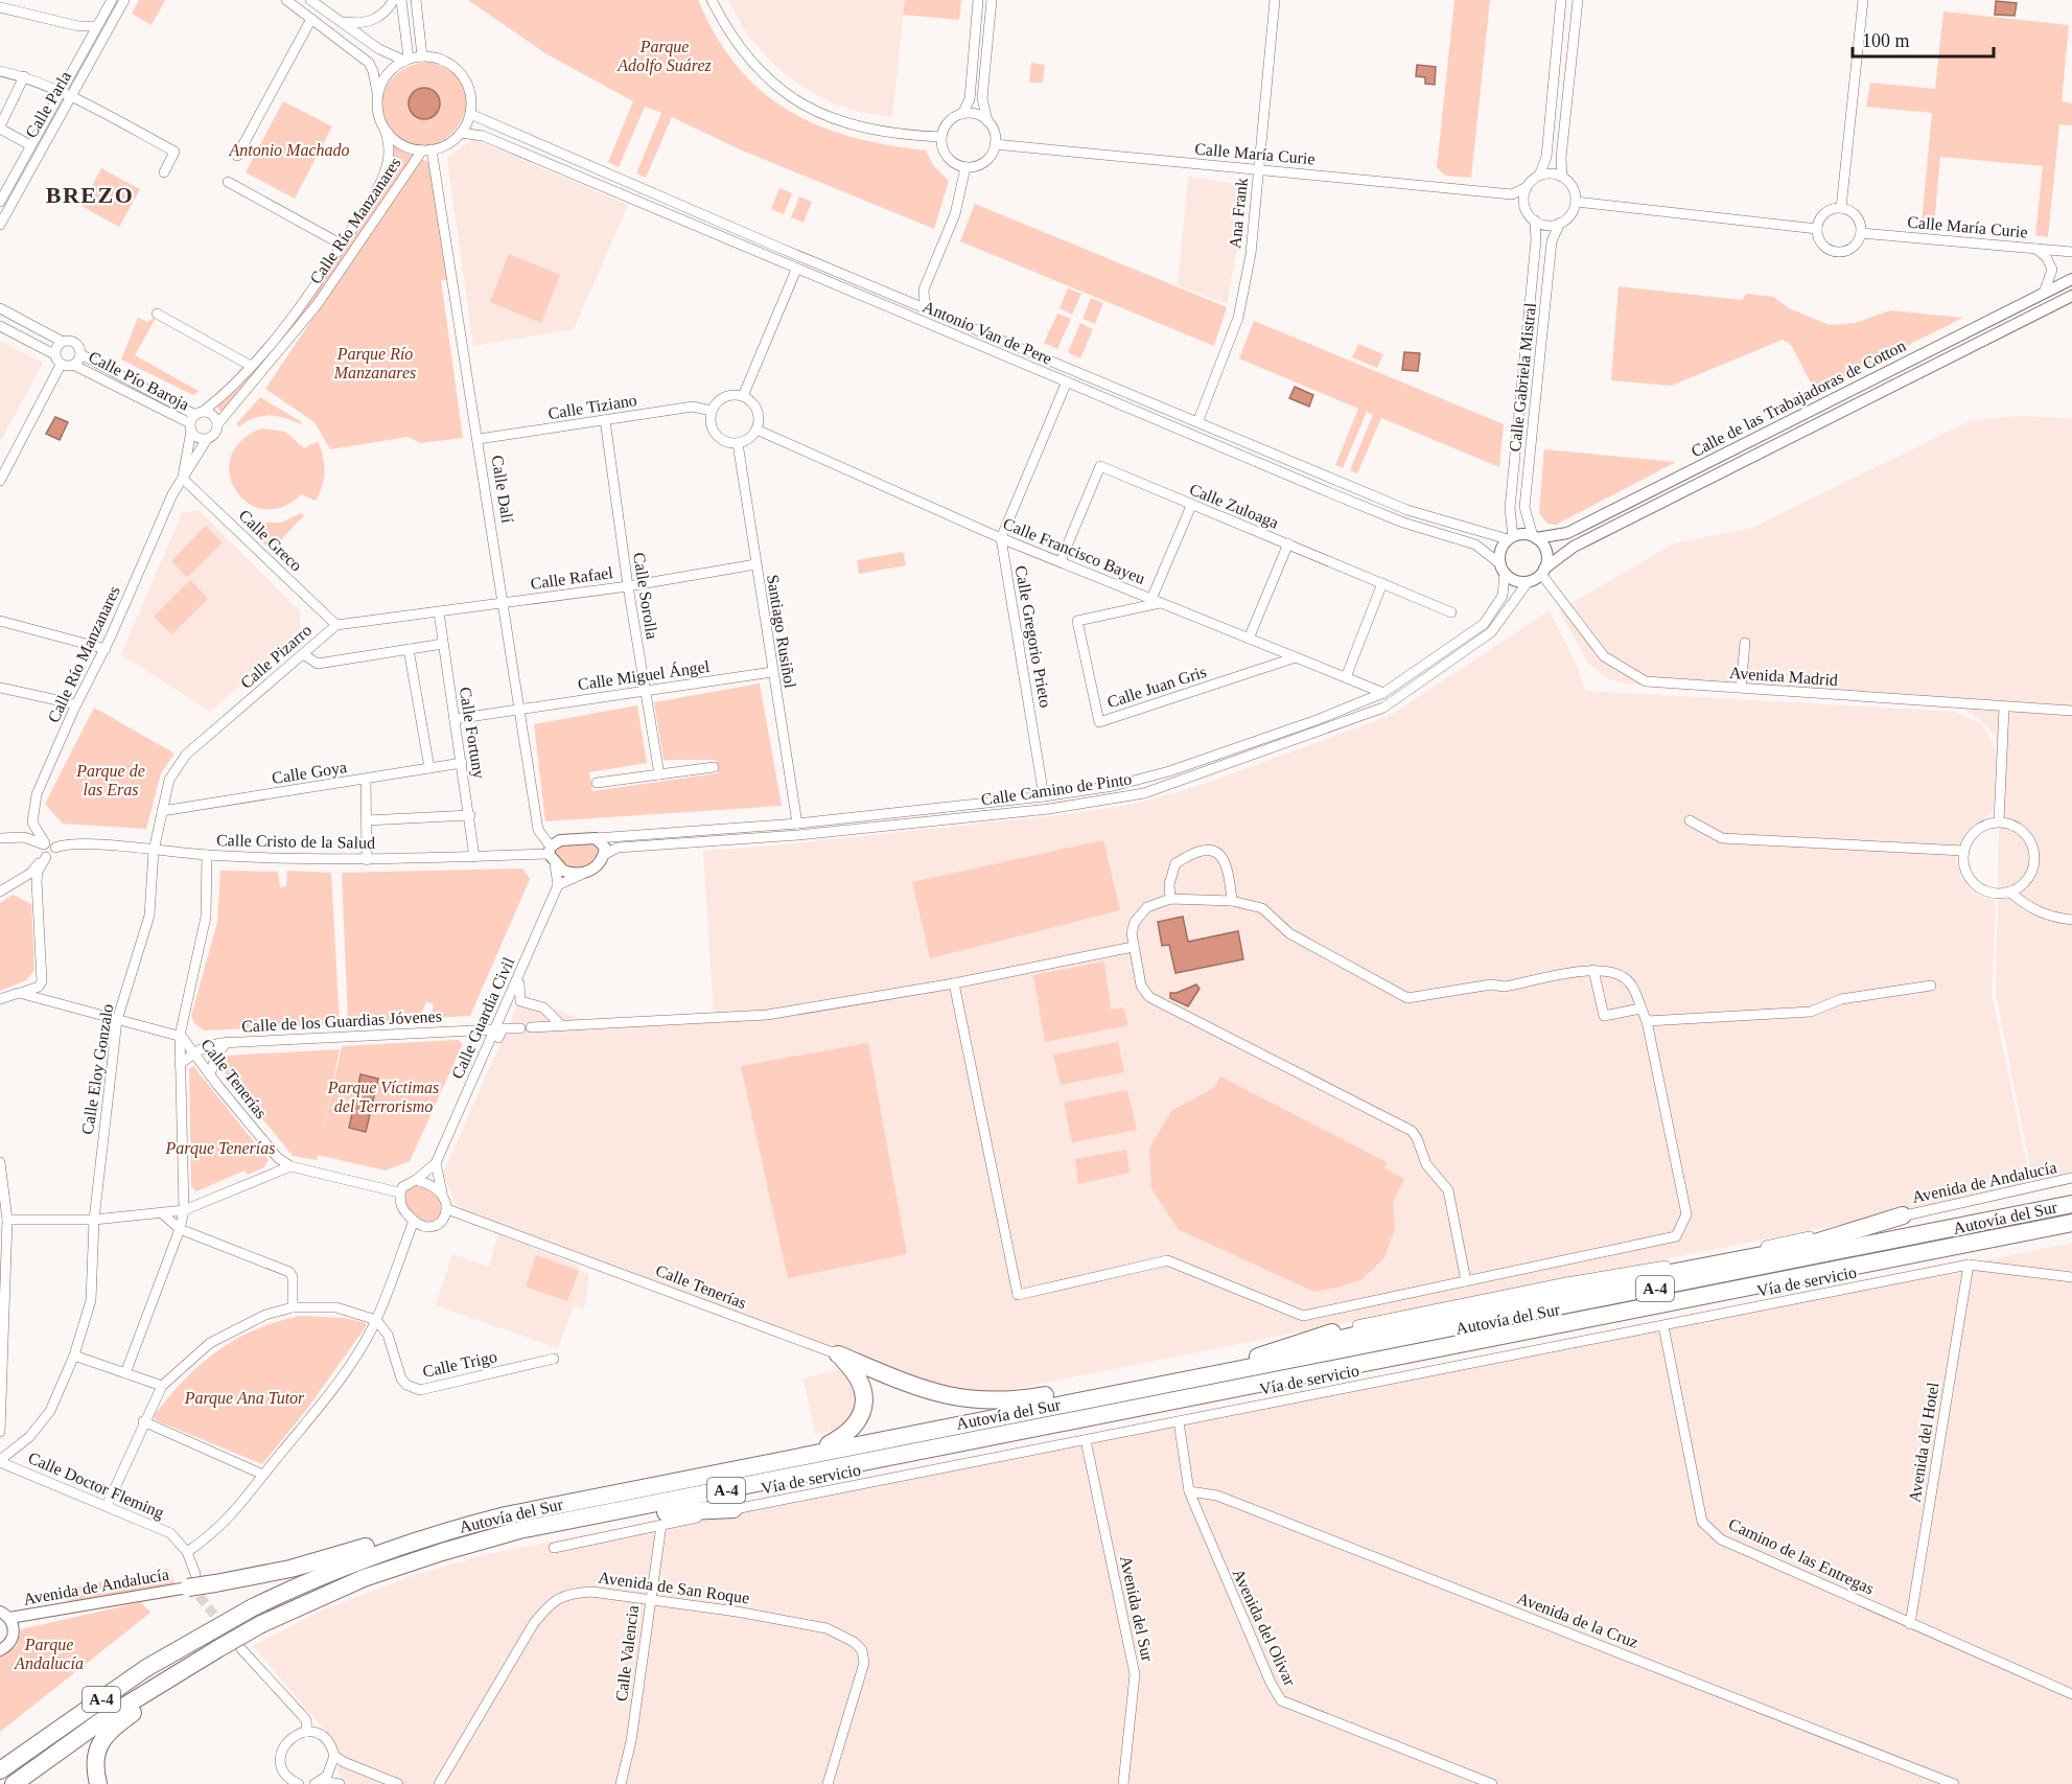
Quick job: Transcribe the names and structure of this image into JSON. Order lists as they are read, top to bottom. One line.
{"streets":{"highway":["Autovía del Sur","A-4"],"street":["Calle Parla","Calle María Curie","Ana Frank","Calle Río Manzanares","Antonio Van de Pere","Calle Gabriela Mistral","Calle Pío Baroja","Calle de las Trabajadoras de Cotton","Calle Tiziano","Calle Dalí","Calle Zuloaga","Calle Greco","Calle Francisco Bayeu","Calle Rafael","Calle Sorolla","Santiago Rusiñol","Calle Gregorio Prieto","Calle Pizarro","Calle Miguel Ángel","Avenida Madrid","Calle Juan Gris","Calle Fortuny","Calle Goya","Calle Camino de Pinto","Calle Cristo de la Salud","Calle Guardia Civil","Calle de los Guardias Jóvenes","Calle Eloy Gonzalo","Calle Tenerías","Avenida de Andalucía","Vía de servicio","Calle Trigo","Avenida del Hotel","Calle Doctor Fleming","Camino de las Entregas","Avenida de San Roque","Avenida del Sur","Avenida de la Cruz","Avenida del Olivar","Calle Valencia"]},"crossings":[["Calle María Curie","Ana Frank"],["Ana Frank","Antonio Van de Pere"],["Calle Río Manzanares","Antonio Van de Pere"],["Calle Río Manzanares","Calle Pío Baroja"],["Calle Río Manzanares","Calle Dalí"],["Calle Río Manzanares","Calle Greco"],["Calle Río Manzanares","Calle Cristo de la Salud"],["Antonio Van de Pere","Calle Gabriela Mistral"],["Antonio Van de Pere","Calle de las Trabajadoras de Cotton"],["Antonio Van de Pere","Calle Dalí"],["Antonio Van de Pere","Avenida Madrid"],["Antonio Van de Pere","Calle Camino de Pinto"],["Calle Gabriela Mistral","Calle de las Trabajadoras de Cotton"],["Calle Gabriela Mistral","Avenida Madrid"],["Calle Gabriela Mistral","Calle Camino de Pinto"],["Calle de las Trabajadoras de Cotton","Avenida Madrid"],["Calle de las Trabajadoras de Cotton","Calle Camino de Pinto"],["Calle Tiziano","Calle Dalí"],["Calle Tiziano","Calle Francisco Bayeu"],["Calle Tiziano","Calle Sorolla"],["Calle Tiziano","Santiago Rusiñol"],["Calle Dalí","Calle Rafael"],["Calle Dalí","Calle Pizarro"],["Calle Dalí","Calle Miguel Ángel"],["Calle Dalí","Calle Camino de Pinto"],["Calle Dalí","Calle Cristo de la Salud"],["Calle Zuloaga","Calle Francisco Bayeu"],["Calle Greco","Calle Pizarro"],["Calle Francisco Bayeu","Santiago Rusiñol"],["Calle Francisco Bayeu","Calle Gregorio Prieto"],["Calle Francisco Bayeu","Calle Juan Gris"],["Calle Francisco Bayeu","Calle Camino de Pinto"],["Calle Rafael","Calle Sorolla"],["Calle Rafael","Santiago Rusiñol"],["Calle Rafael","Calle Pizarro"],["Calle Sorolla","Calle Miguel Ángel"],["Santiago Rusiñol","Calle Miguel Ángel"],["Santiago Rusiñol","Calle Camino de Pinto"],["Calle Gregorio Prieto","Calle Camino de Pinto"],["Calle Pizarro","Calle Fortuny"],["Calle Pizarro","Calle Goya"],["Calle Pizarro","Calle Cristo de la Salud"],["Calle Pizarro","Calle Eloy Gonzalo"],["Calle Miguel Ángel","Calle Fortuny"],["Avenida Madrid","Calle Camino de Pinto"],["Calle Fortuny","Calle Goya"],["Calle Fortuny","Calle Cristo de la Salud"],["Calle Camino de Pinto","Calle Cristo de la Salud"],["Calle Cristo de la Salud","Calle Eloy Gonzalo"],["Calle Guardia Civil","Calle de los Guardias Jóvenes"],["Calle Guardia Civil","Calle Tenerías"],["Calle de los Guardias Jóvenes","Calle Tenerías"],["Calle Eloy Gonzalo","Calle Tenerías"],["Calle Eloy Gonzalo","Calle Doctor Fleming"],["Avenida de Andalucía","Calle Doctor Fleming"],["Vía de servicio","Avenida del Hotel"],["Vía de servicio","Camino de las Entregas"],["Vía de servicio","Avenida del Sur"],["Vía de servicio","Avenida del Olivar"],["Vía de servicio","Calle Valencia"],["Avenida del Hotel","Camino de las Entregas"],["Avenida de San Roque","Calle Valencia"],["Avenida de la Cruz","Avenida del Olivar"]],"districts":["BREZO"],"parks":["Parque Adolfo Suárez","Antonio Machado","Parque Río Manzanares","Parque de las Eras","Parque Víctimas del Terrorismo","Parque Tenerías","Parque Ana Tutor","Parque Andalucía"],"scale_bar":"100 m"}
